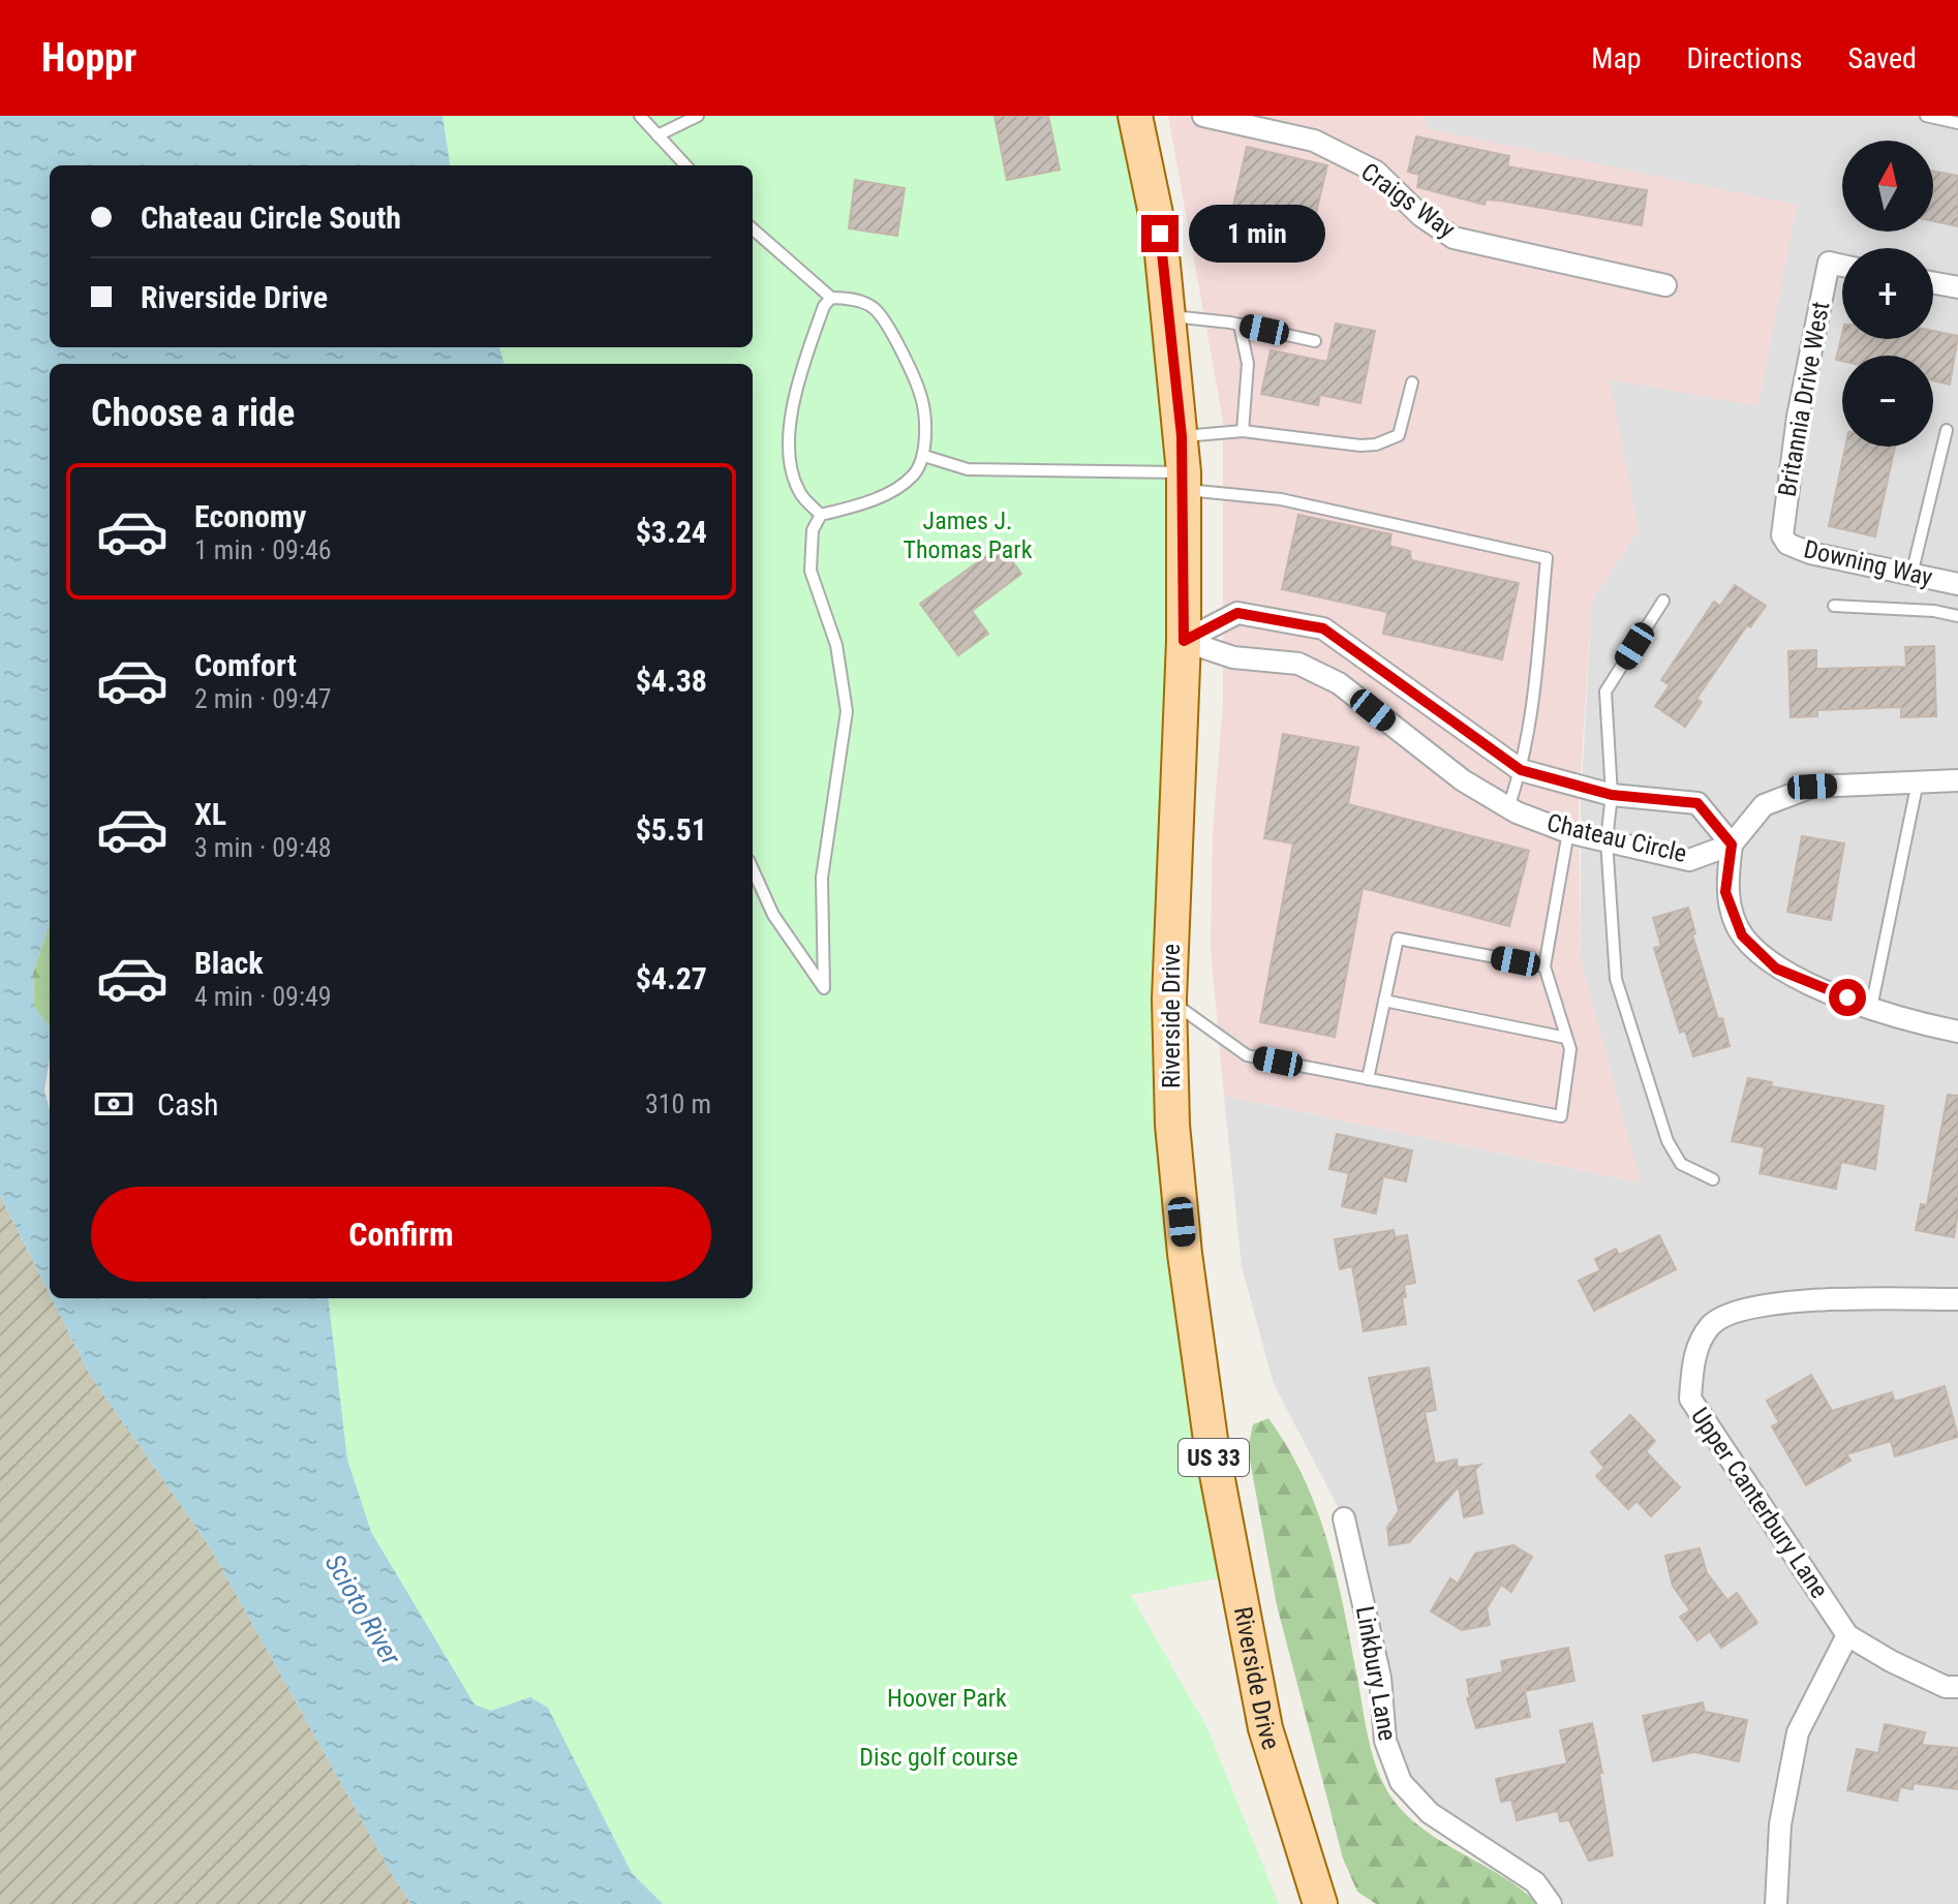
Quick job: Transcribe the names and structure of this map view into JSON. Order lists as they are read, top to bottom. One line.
{"streets":{"main road":["Riverside Drive","US 33"],"street":["Craigs Way","Britannia Drive West","Downing Way","Chateau Circle","Upper Canterbury Lane","Linkbury Lane"]},"crossings":[["Britannia Drive West","Downing Way"],["Chateau Circle","Riverside Drive"]],"water":["Scioto River"],"parks":["James J. Thomas Park","Hoover Park","Disc golf course"],"north":"top","page":{"header":"Hoppr","nav":["Map","Directions","Saved"],"map_buttons":["+","−"],"banner":["Chateau Circle South","Riverside Drive"],"bubble":"1 min","heading":"Choose a ride","list":[{"name":"Economy","note":"1 min · 09:46","value":"$3.24"},{"name":"Comfort","note":"2 min · 09:47","value":"$4.38"},{"name":"XL","note":"3 min · 09:48","value":"$5.51"},{"name":"Black","note":"4 min · 09:49","value":"$4.27"}],"pay":["Cash","310 m"],"buttons":"Confirm"}}
